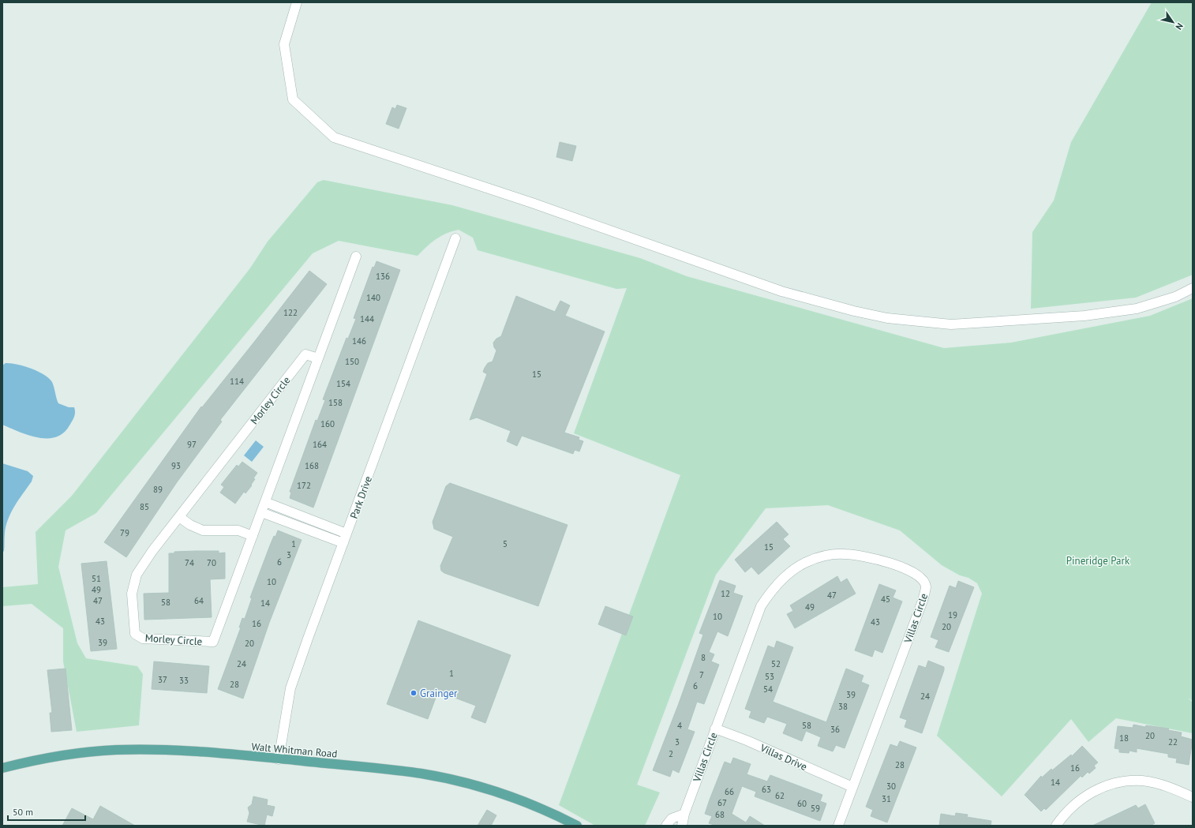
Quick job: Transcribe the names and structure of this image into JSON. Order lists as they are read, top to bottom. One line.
{"streets":{"main road":["Walt Whitman Road"],"street":["Morley Circle","Park Drive","Villas Circle","Villas Drive"]},"crossings":[["Park Drive","Walt Whitman Road"],["Villas Circle","Villas Drive"]],"parks":["Pineridge Park"],"places":["Grainger"],"house_numbers":["136","140","122","144","146","150","15","114","154","158","160","97","164","93","168","172","89","85","79","1","5","15","3","6","74","70","51","10","49","12","47","45","47","64","58","14","49","19","10","43","43","16","20","39","20","8","24","52","1","7","53","37","33","28","6","54","39","24","38","4","58","36","20","18","3","22","2","28","16","14","30","63","66","62","31","67","60","59","68"],"scale_bar":"50 m","north":"bottom right"}
